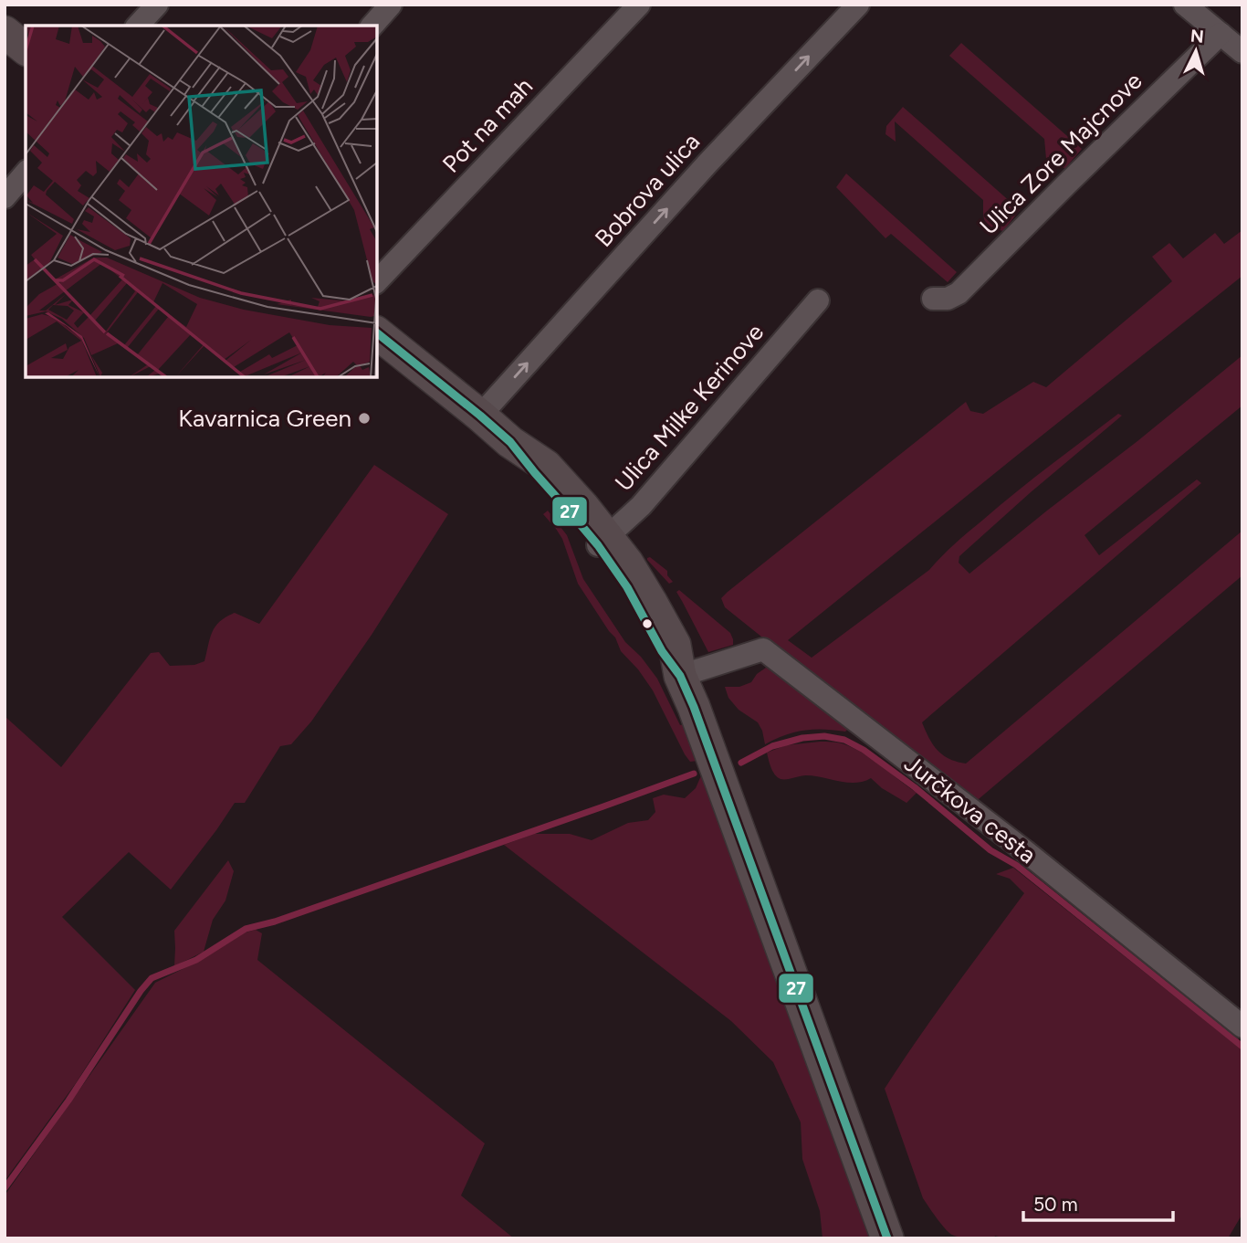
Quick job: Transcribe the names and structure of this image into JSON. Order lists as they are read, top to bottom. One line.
{"streets":{"street":["Pot na mah","Ulica Zore Majcnove","Bobrova ulica","Ulica Milke Kerinove","Jurčkova cesta"]},"one_way":["Bobrova ulica"],"places":["Kavarnica Green"],"lines":["transit line 27"],"scale_bar":"50 m","north":"top"}
